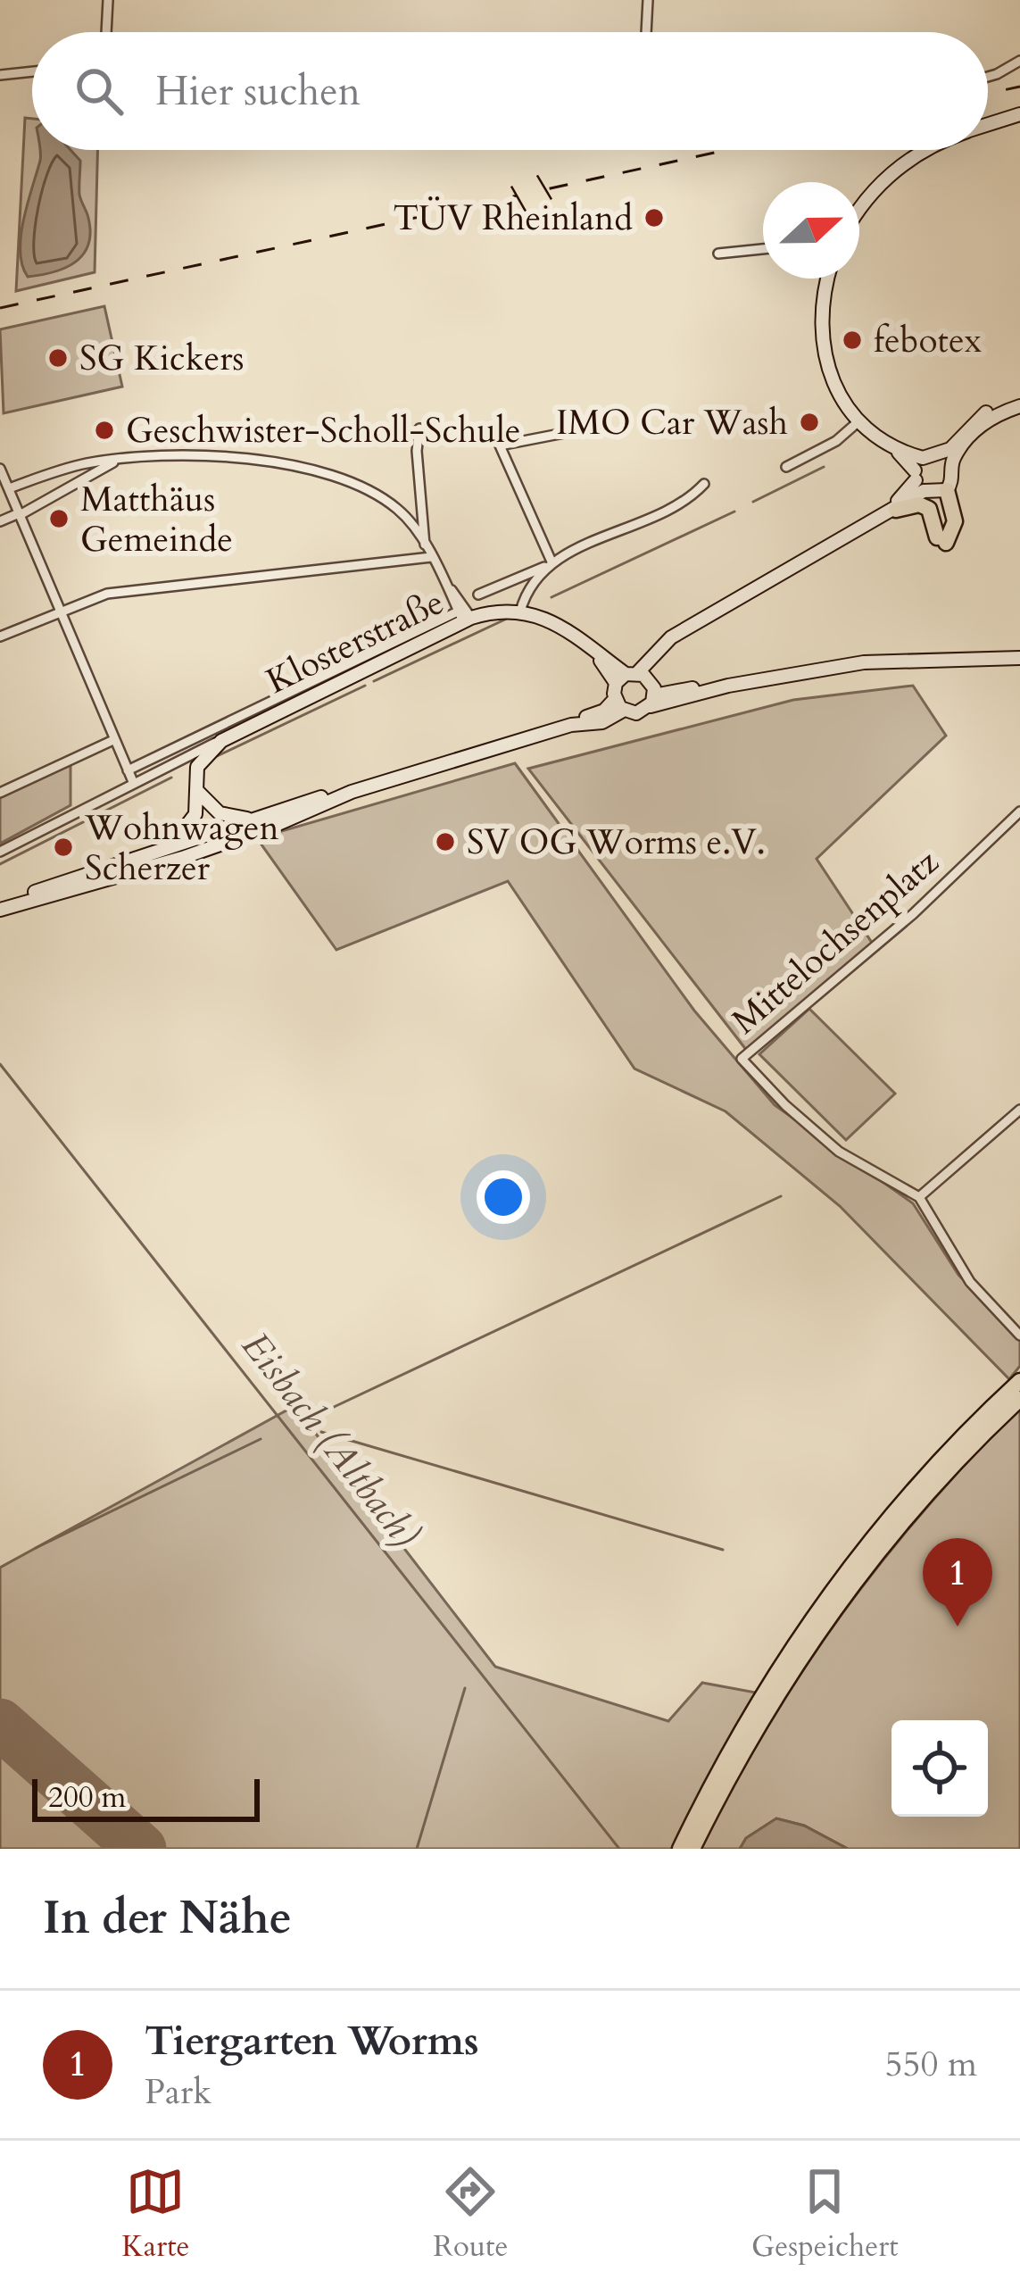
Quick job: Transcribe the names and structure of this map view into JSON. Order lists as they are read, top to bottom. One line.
{"streets":{"main road":["Klosterstraße"],"street":["Mittelochsenplatz"]},"water":["Eisbach (Altbach)"],"places":["TÜV Rheinland","febotex","SG Kickers","IMO Car Wash","Geschwister-Scholl-Schule","Matthäus Gemeinde","SV OG Worms e.V.","Wohnwagen Scherzer"],"scale_bar":"200 m","north":"right","page":{"search":"Hier suchen","pins":"1","scale":"200 m","heading":"In der Nähe","list":[{"mark":"1","name":"Tiergarten Worms","note":"Park","value":"550 m"}],"nav":["Karte","Route","Gespeichert"]}}
